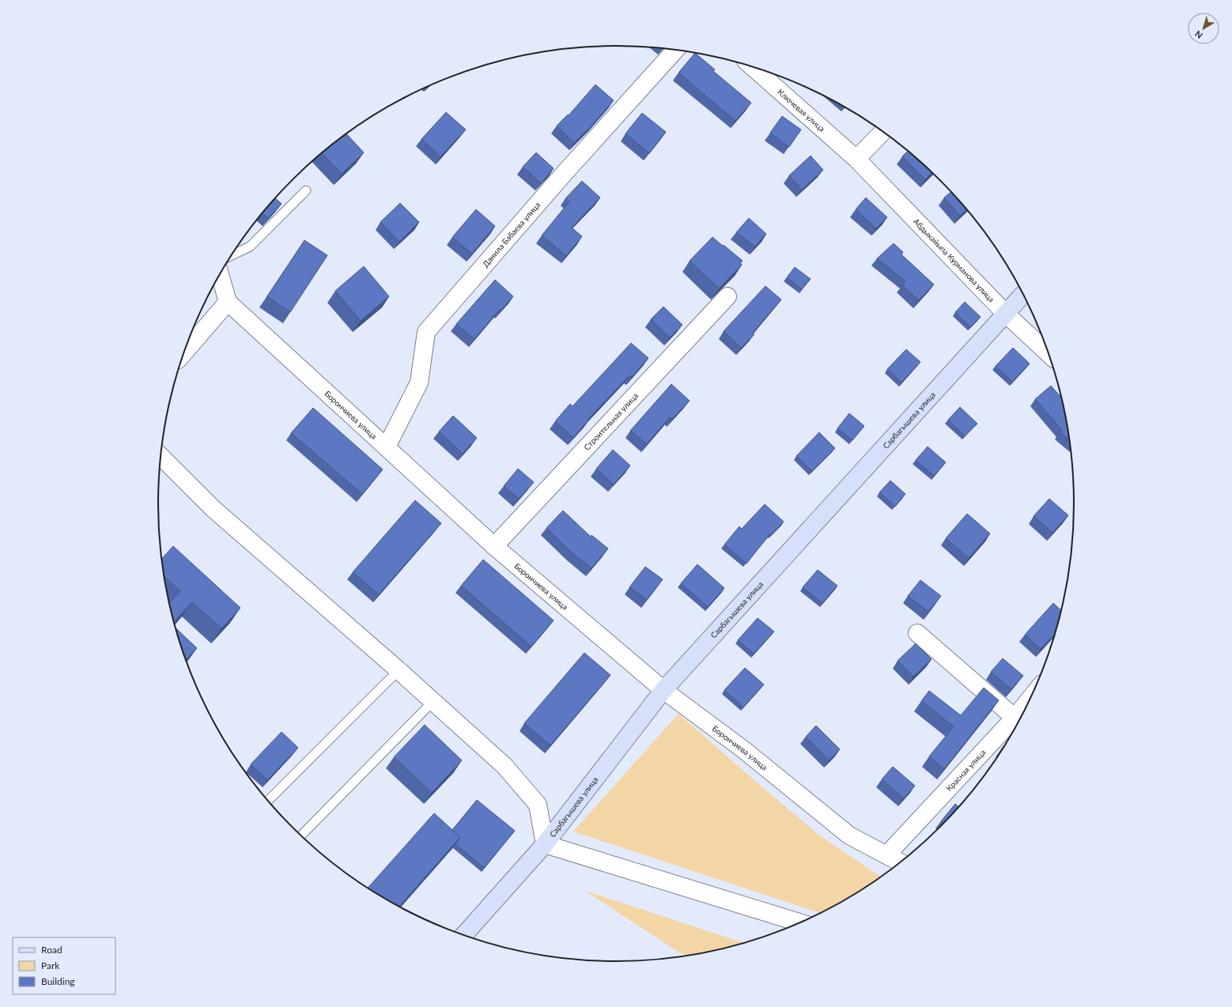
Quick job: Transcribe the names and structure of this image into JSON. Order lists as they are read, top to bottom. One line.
{"streets":{"street":["Ключевая улица","Данила Бабаева улица","Абдыкайыпа Курманова улица","Борончиева улица","Сарбагышева улица","Строительная улица","Красная улица"]},"crossings":[["Ключевая улица","Абдыкайыпа Курманова улица"],["Данила Бабаева улица","Борончиева улица"],["Абдыкайыпа Курманова улица","Сарбагышева улица"],["Борончиева улица","Сарбагышева улица"],["Борончиева улица","Строительная улица"],["Борончиева улица","Красная улица"]],"legend":["Road","Park","Building"],"north":"bottom left"}
